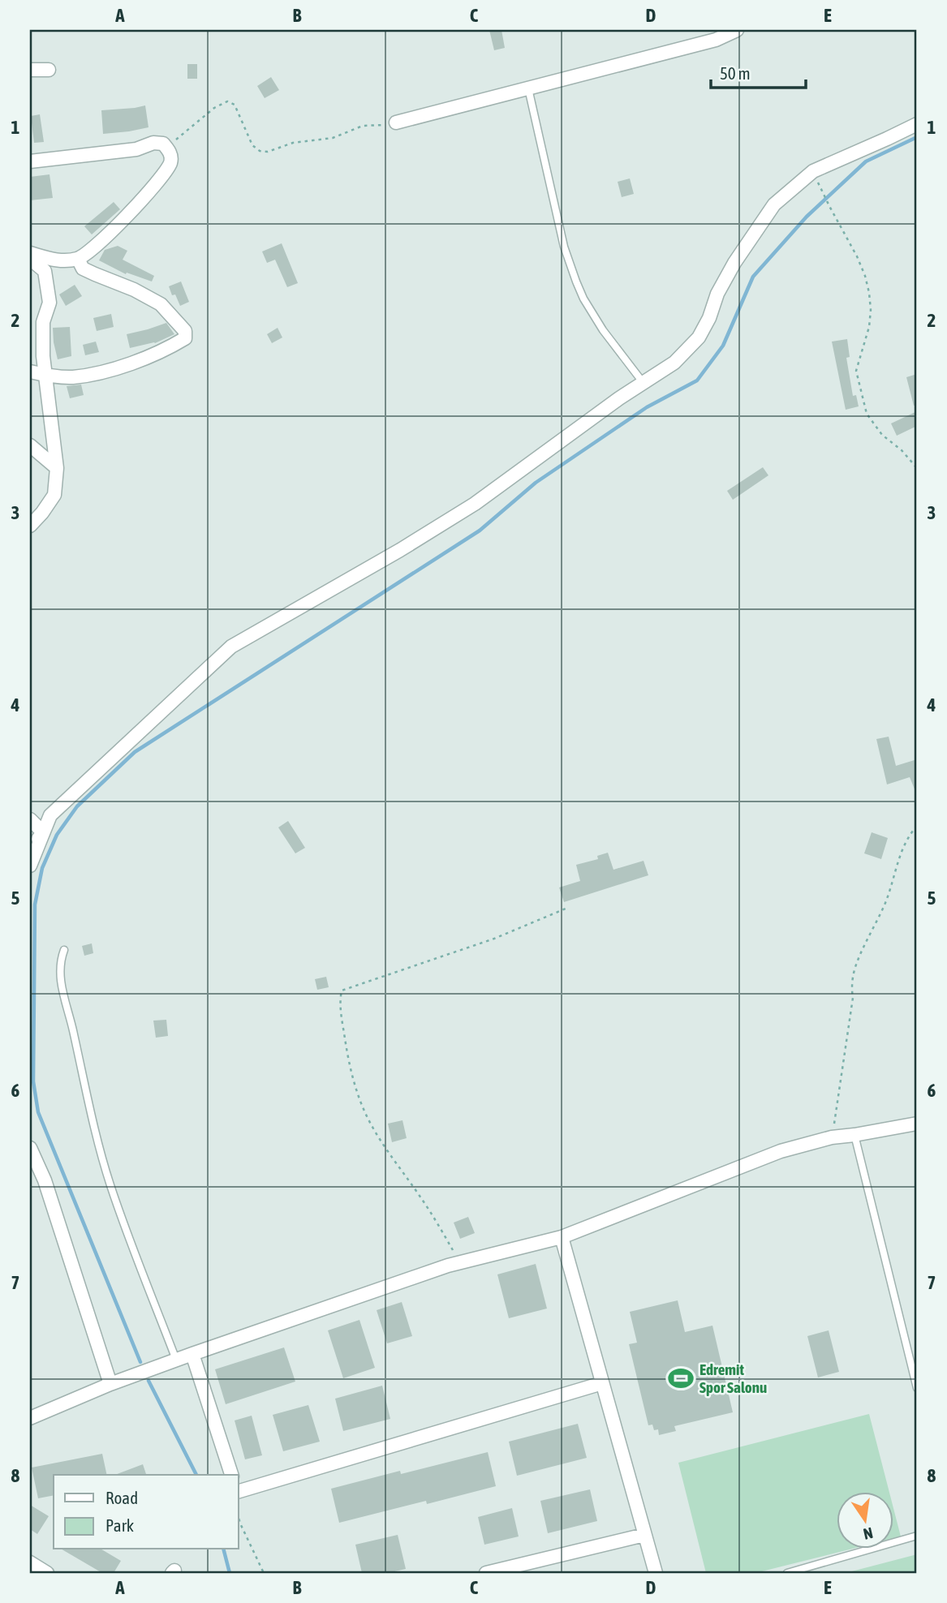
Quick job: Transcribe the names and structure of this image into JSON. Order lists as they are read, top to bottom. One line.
{"places":{"sports":["Edremit Spor Salonu"]},"legend":["Road","Park"],"scale_bar":"50 m","north":"bottom","grid":{"columns":["A","B","C","D","E"],"rows":["1","2","3","4","5","6","7","8"]}}
